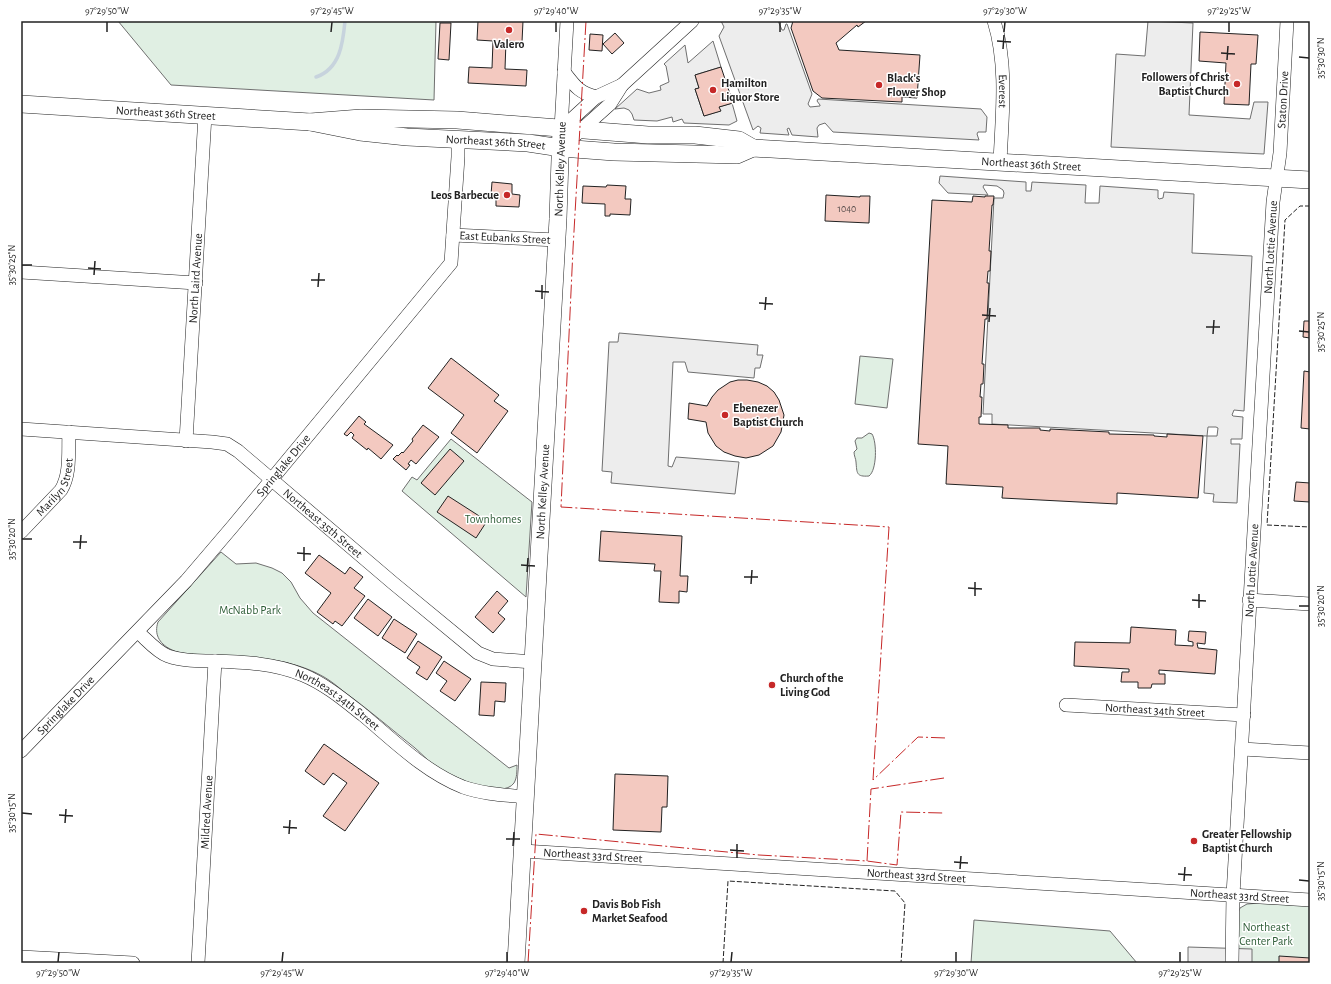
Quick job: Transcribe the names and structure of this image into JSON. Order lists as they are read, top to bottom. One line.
{"streets":{"main road":["Northeast 36th Street","North Kelley Avenue"],"street":["Everest","Staton Drive","East Eubanks Street","North Lottie Avenue","North Laird Avenue","Springlake Drive","Marilyn Street","Northeast 35th Street","Northeast 34th Street","Mildred Avenue","Northeast 33rd Street"]},"crossings":[["Everest","Northeast 36th Street"],["Staton Drive","Northeast 36th Street"],["Staton Drive","North Lottie Avenue"],["Northeast 36th Street","North Kelley Avenue"],["Northeast 36th Street","North Lottie Avenue"],["Northeast 36th Street","North Laird Avenue"],["Northeast 36th Street","Springlake Drive"],["North Kelley Avenue","East Eubanks Street"],["North Kelley Avenue","Northeast 35th Street"],["North Kelley Avenue","Northeast 34th Street"],["North Kelley Avenue","Northeast 33rd Street"],["East Eubanks Street","Springlake Drive"],["North Lottie Avenue","Northeast 34th Street"],["North Lottie Avenue","Northeast 33rd Street"],["North Laird Avenue","Northeast 35th Street"],["Springlake Drive","Northeast 35th Street"],["Springlake Drive","Northeast 34th Street"],["Marilyn Street","Northeast 35th Street"],["Northeast 34th Street","Mildred Avenue"]],"parks":["Townhomes","McNabb Park","Northeast Center Park"],"places":["Valero","Followers of Christ Baptist Church","Black's Flower Shop","Hamilton Liquor Store","Leos Barbecue","Ebenezer Baptist Church","Church of the Living God","Greater Fellowship Baptist Church","Davis Bob Fish Market Seafood"],"house_numbers":["1040"],"coordinates":["97°29'50\"W","97°29'45\"W","97°29'40\"W","97°29'35\"W","97°29'30\"W","97°29'25\"W","35°30'30\"N","35°30'25\"N","35°30'20\"N","35°30'15\"N"]}
